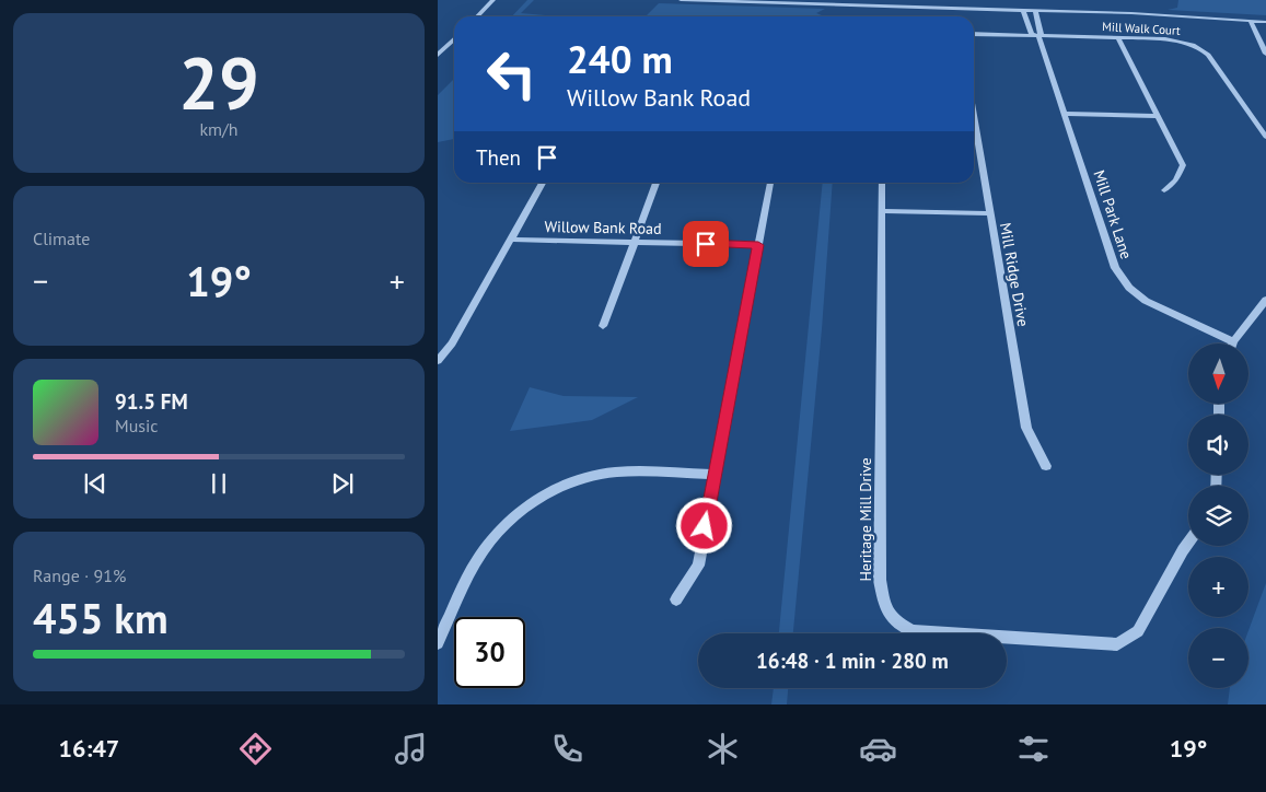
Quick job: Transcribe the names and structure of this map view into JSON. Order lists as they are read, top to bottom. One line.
{"streets":{"street":["Mill Walk Court","Mill Park Lane","Willow Bank Road","Mill Ridge Drive","Heritage Mill Drive"]},"crossings":[["Mill Walk Court","Mill Park Lane"]],"north":"bottom","page":{"tile":[["29","km/h"],"Climate",["Range · 91%","455 km"]],"turn":["240 m","Willow Bank Road"],"then":"Then","heat":["−","19°","+"],"map_buttons":["+","−"],"song":["91.5 FM","Music"],"limit":"30","trip":"16:48 · 1 min · 280 m","tabs":["16:47","19°"]}}
